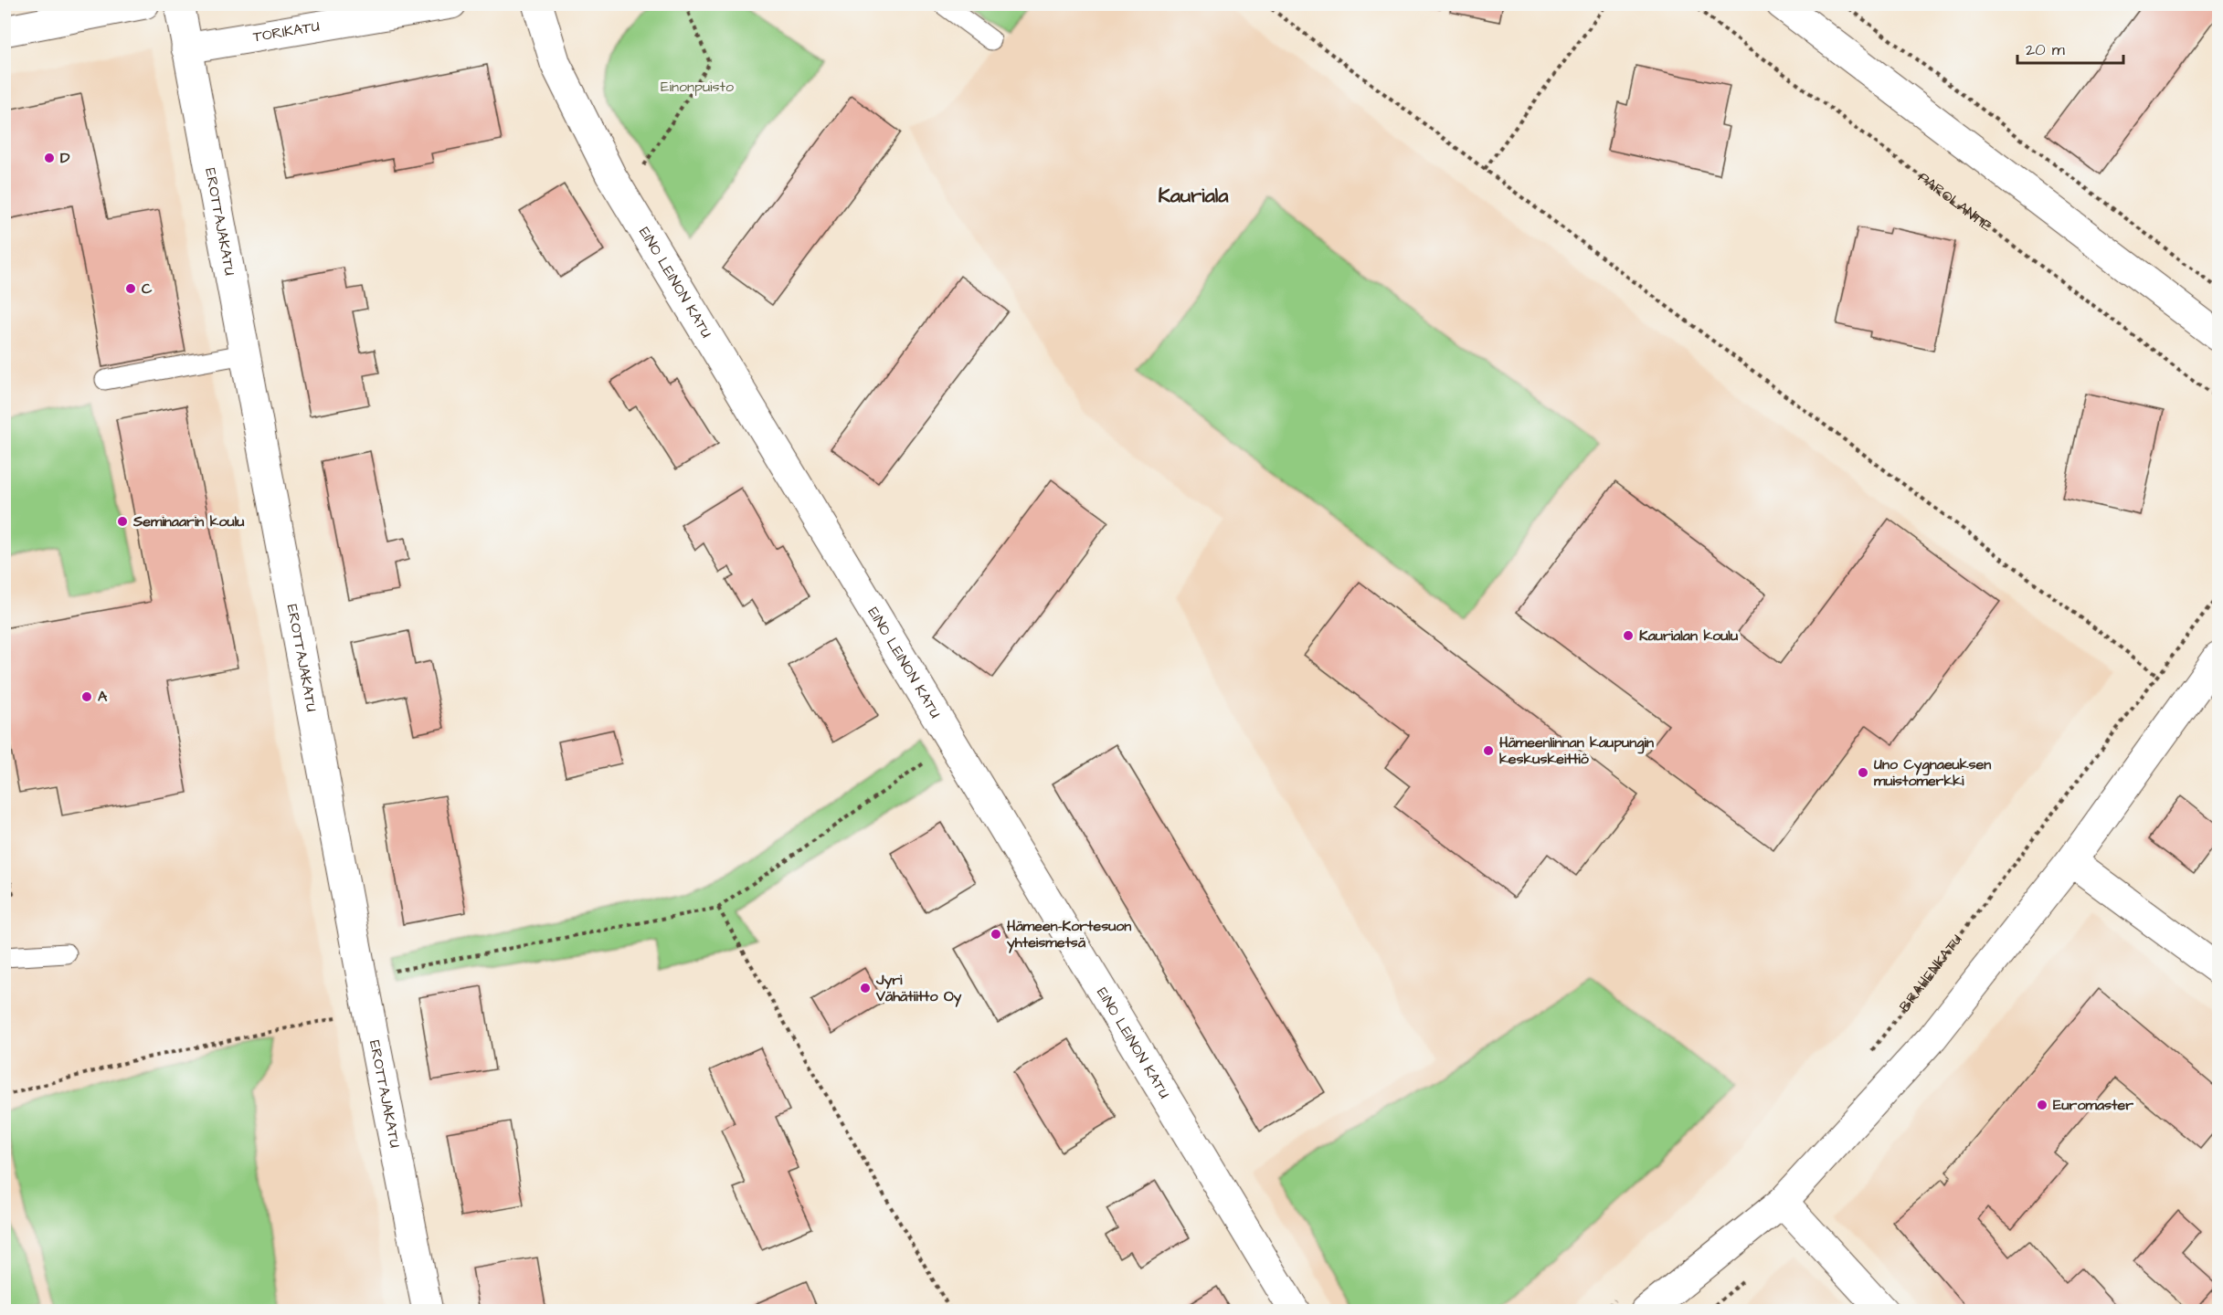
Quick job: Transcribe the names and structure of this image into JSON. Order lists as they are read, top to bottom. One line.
{"streets":{"street":["TORIKATU","EROTTAJAKATU","EINO LEINON KATU"],"path":["PAROLANTIE","BRAHENKATU"]},"crossings":[["TORIKATU","EROTTAJAKATU"]],"districts":["Kauriala"],"parks":["Einonpuisto"],"places":["D","C","Seminaarin koulu","Kaurialan koulu","A","Hämeenlinnan kaupungin keskuskeittiö","Uno Cygnaeuksen muistomerkki","Hämeen-Kortesuon yhteismetsä","Jyri Vähätiitto Oy","Euromaster"],"scale_bar":"20 m"}
